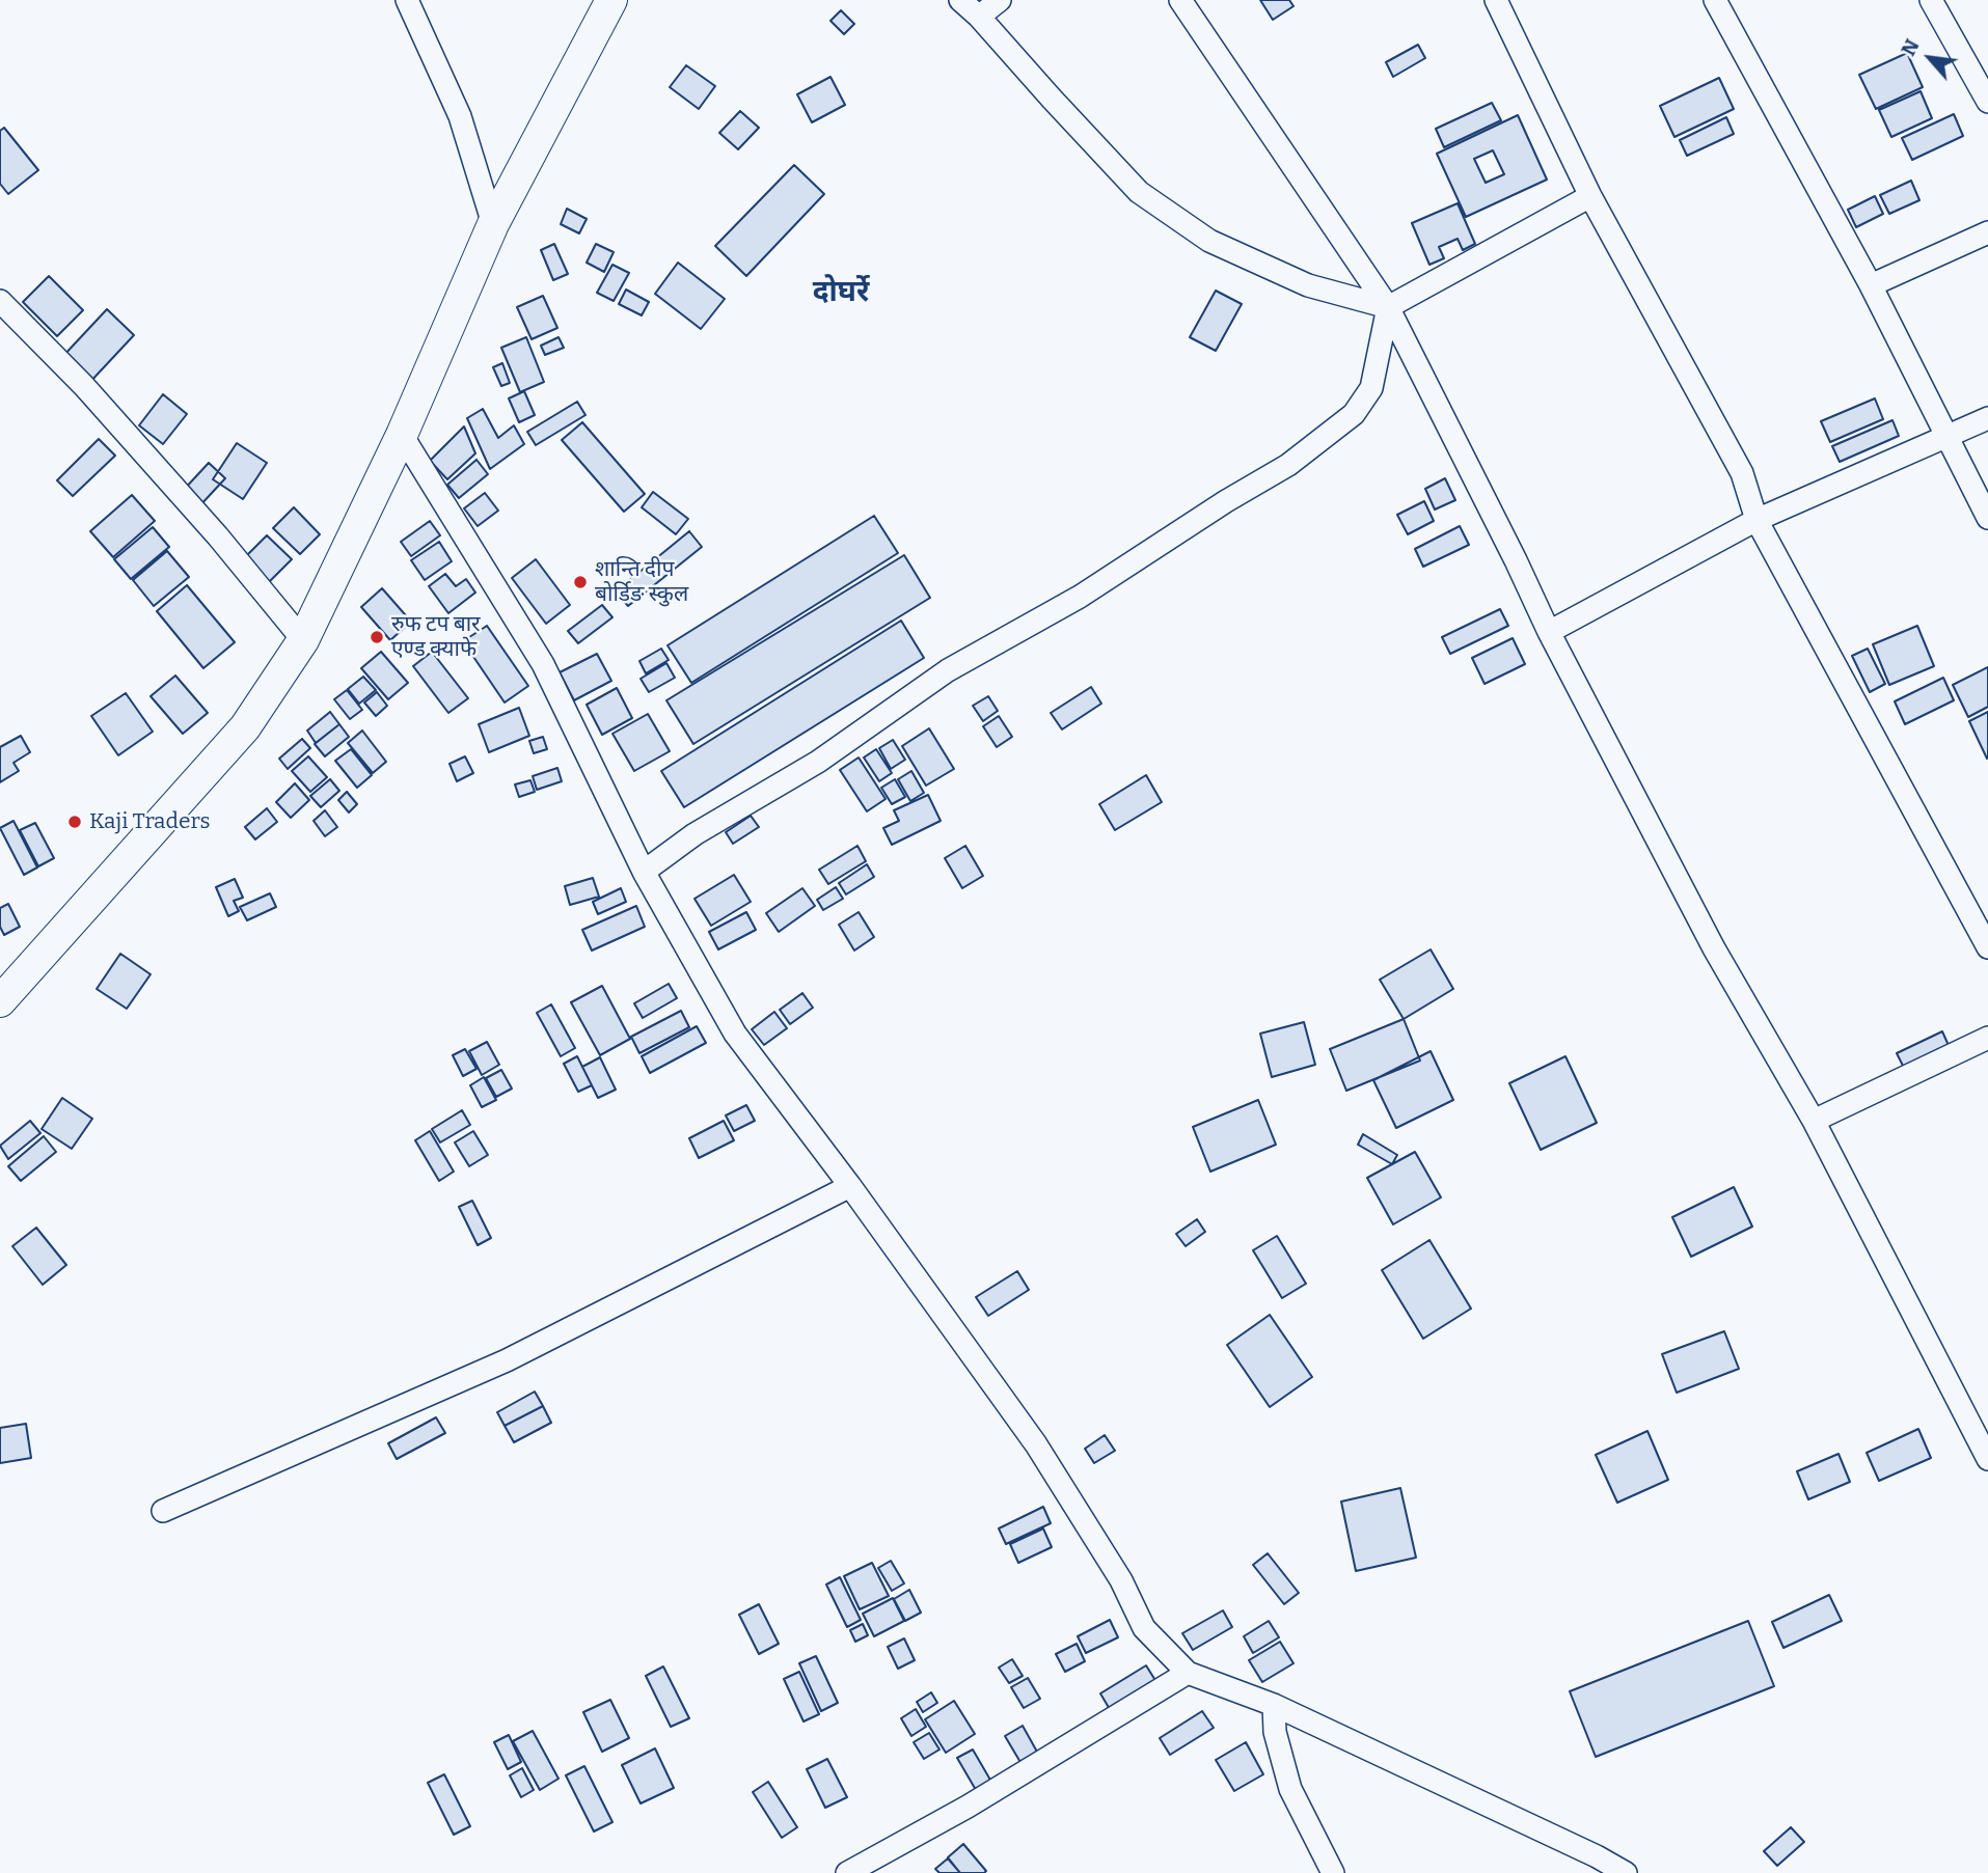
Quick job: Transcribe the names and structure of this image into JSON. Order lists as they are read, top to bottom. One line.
{"districts":["दोघर्रे"],"places":["शान्ति दीप बोर्डिङ स्कुल","रुफ टप बार एण्ड क्याफे","Kaji Traders"],"north":"top left"}
